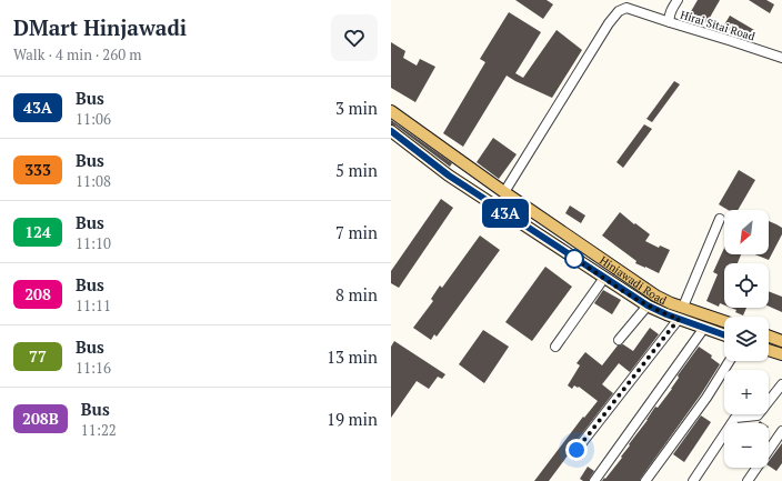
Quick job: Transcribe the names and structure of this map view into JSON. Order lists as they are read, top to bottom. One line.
{"streets":{"main road":["Hinjawadi Road"],"street":["Hirai Sitai Road"]},"lines":["bus line 43A"],"north":"bottom left","page":{"heading":["DMart Hinjawadi","Walk · 4 min · 260 m"],"on_map":"43A","list":[{"mark":"43A","name":"Bus","note":"11:06","value":"3 min"},{"mark":"333","name":"Bus","note":"11:08","value":"5 min"},{"mark":"124","name":"Bus","note":"11:10","value":"7 min"},{"mark":"208","name":"Bus","note":"11:11","value":"8 min"},{"mark":"77","name":"Bus","note":"11:16","value":"13 min"},{"mark":"208B","name":"Bus","note":"11:22","value":"19 min"}],"map_buttons":["+","−"]}}
